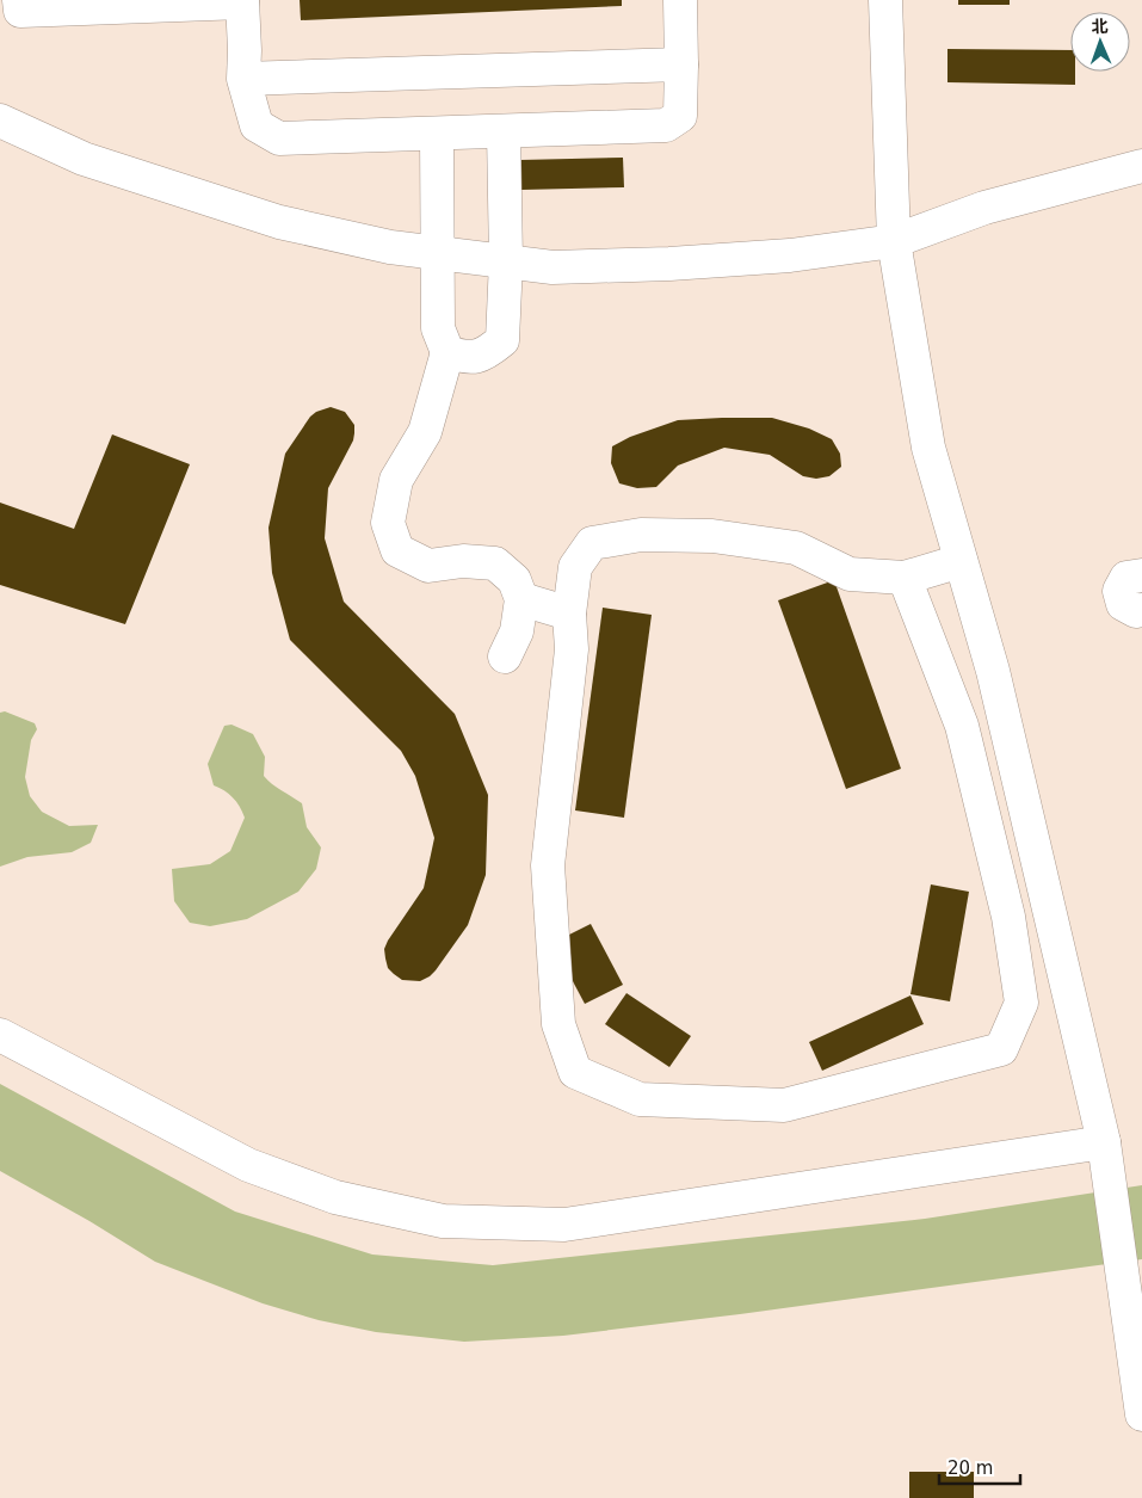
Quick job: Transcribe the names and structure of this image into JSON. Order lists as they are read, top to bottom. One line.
{"scale_bar":"20 m","north":"top"}
